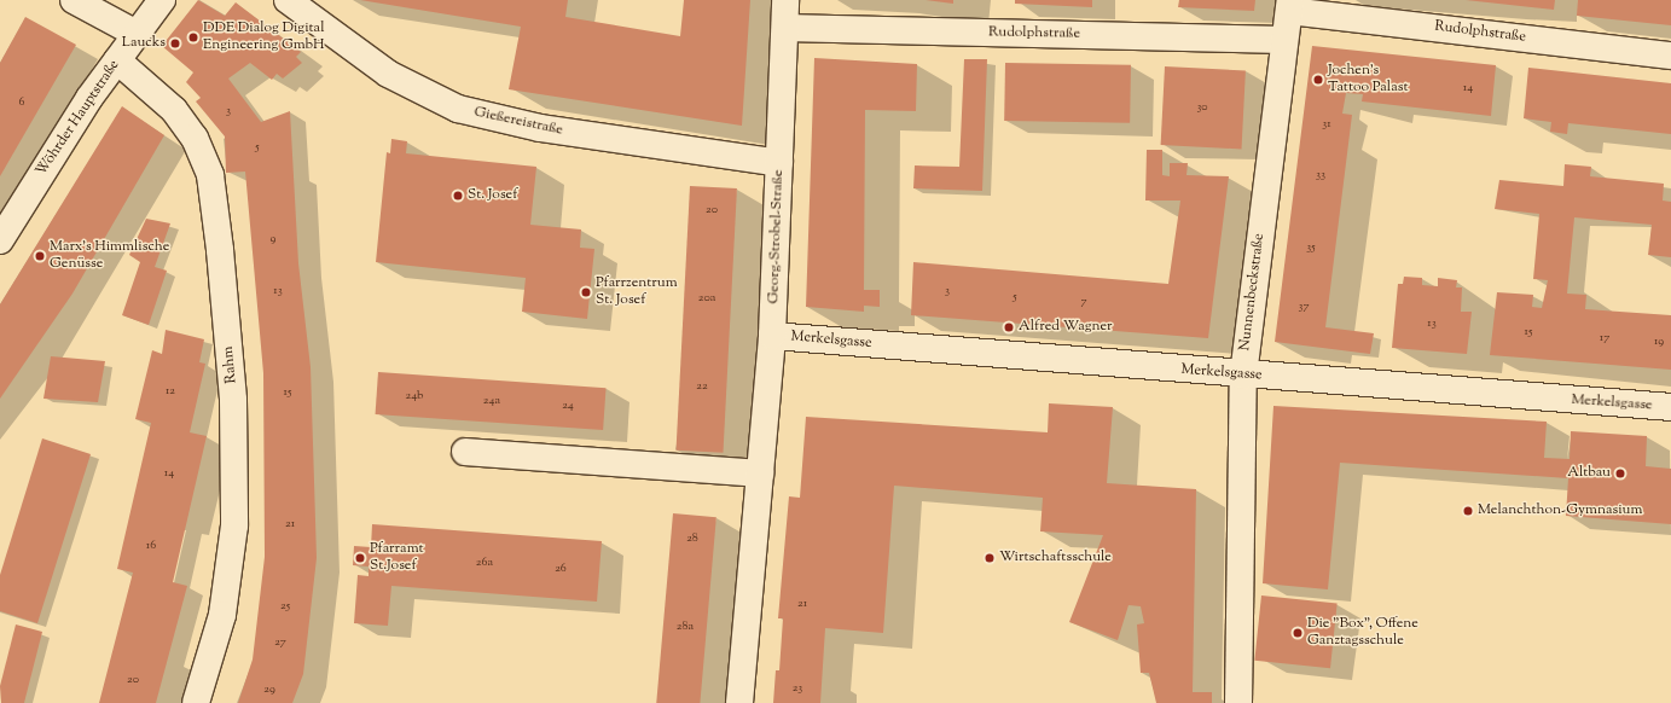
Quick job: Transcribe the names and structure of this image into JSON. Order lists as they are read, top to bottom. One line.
{"streets":{"street":["Rudolphstraße","Wöhrder Hauptstraße","Gießereistraße","Georg-Strobel-Straße","Nunnenbeckstraße","Merkelsgasse","Rahm"]},"crossings":[["Rudolphstraße","Georg-Strobel-Straße"],["Rudolphstraße","Nunnenbeckstraße"],["Wöhrder Hauptstraße","Rahm"],["Gießereistraße","Georg-Strobel-Straße"],["Georg-Strobel-Straße","Merkelsgasse"],["Nunnenbeckstraße","Merkelsgasse"]],"places":["DDE Dialog Digital Engineering GmbH","Laucks","Jochen's Tattoo Palast","St. Josef","Marx's Himmlische Genüsse","Pfarrzentrum St. Josef","Alfred Wagner","Altbau","Melanchthon-Gymnasium","Pfarramt St.Josef","Wirtschaftsschule","Die \"Box\", Offene Ganztagsschule"],"house_numbers":["14","6","30","3","31","5","33","20","9","35","13","3","5","20a","7","37","13","15","17","19","22","12","15","24b","24a","24","14","21","28","16","26a","26","21","25","28a","27","20","23","29"]}
